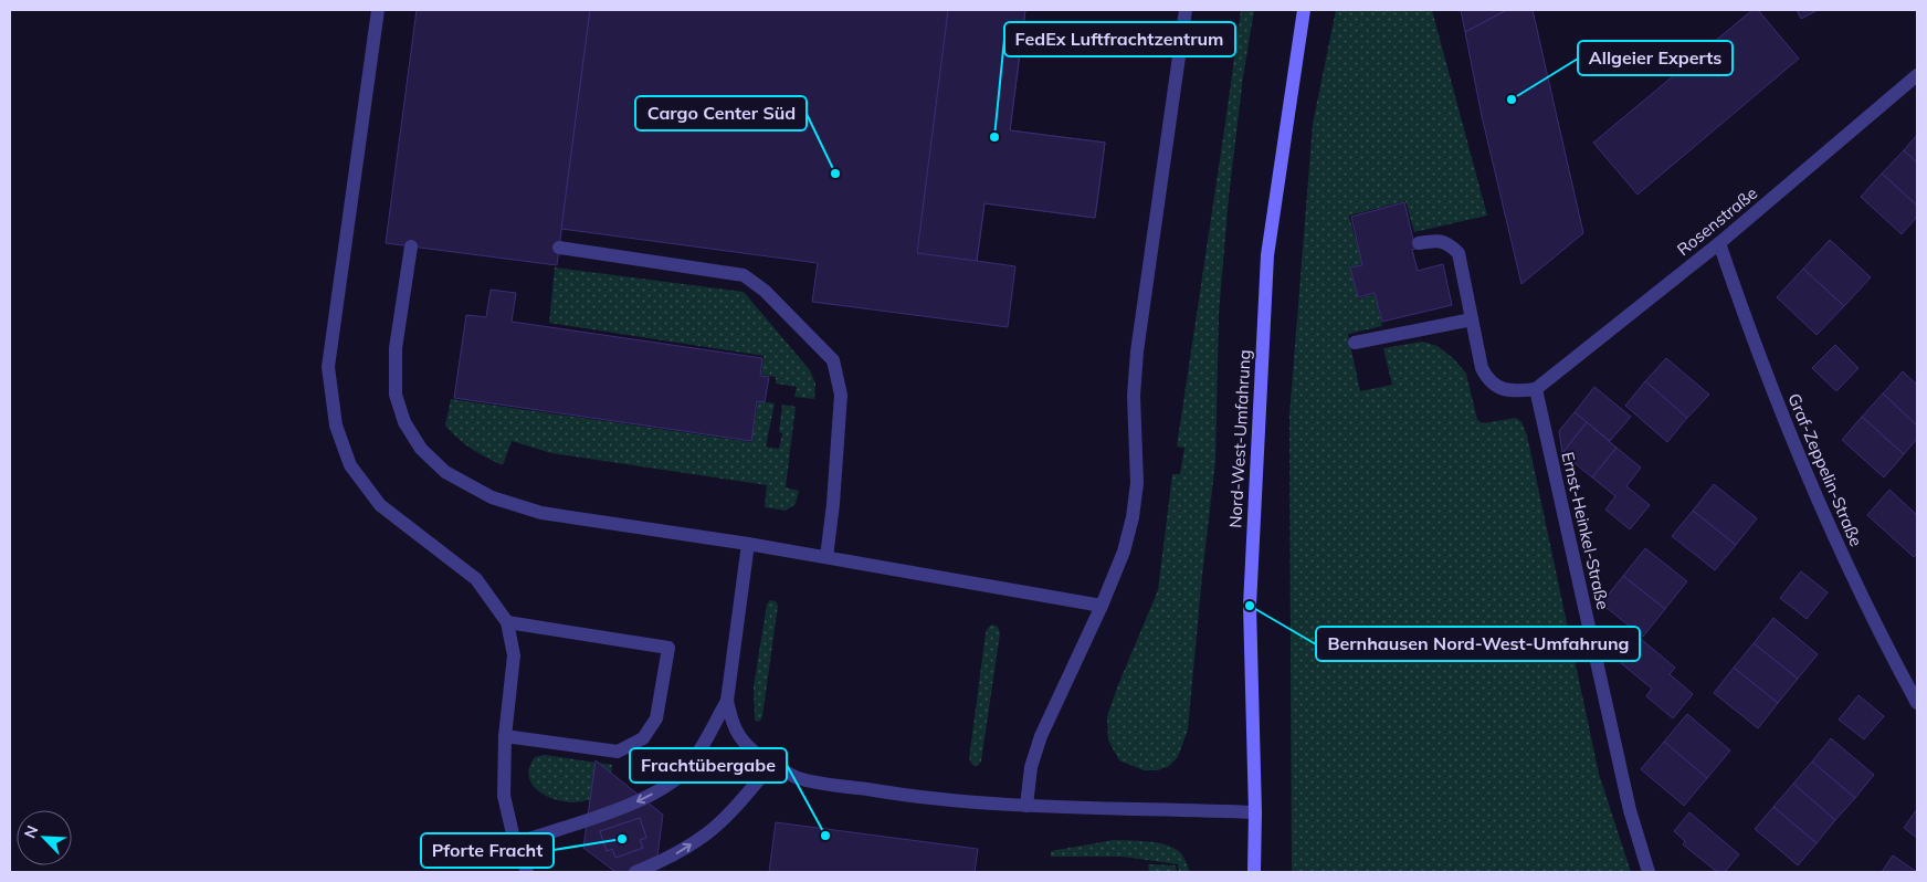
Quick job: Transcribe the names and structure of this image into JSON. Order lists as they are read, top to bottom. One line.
{"streets":{"main road":["Nord-West-Umfahrung"],"street":["Rosenstraße","Graf-Zeppelin-Straße","Ernst-Heinkel-Straße"]},"crossings":[["Rosenstraße","Graf-Zeppelin-Straße"],["Rosenstraße","Ernst-Heinkel-Straße"]],"places":["Allgeier Experts","FedEx Luftfrachtzentrum","Cargo Center Süd","Bernhausen Nord-West-Umfahrung","Frachtübergabe","Pforte Fracht"],"north":"top left"}
